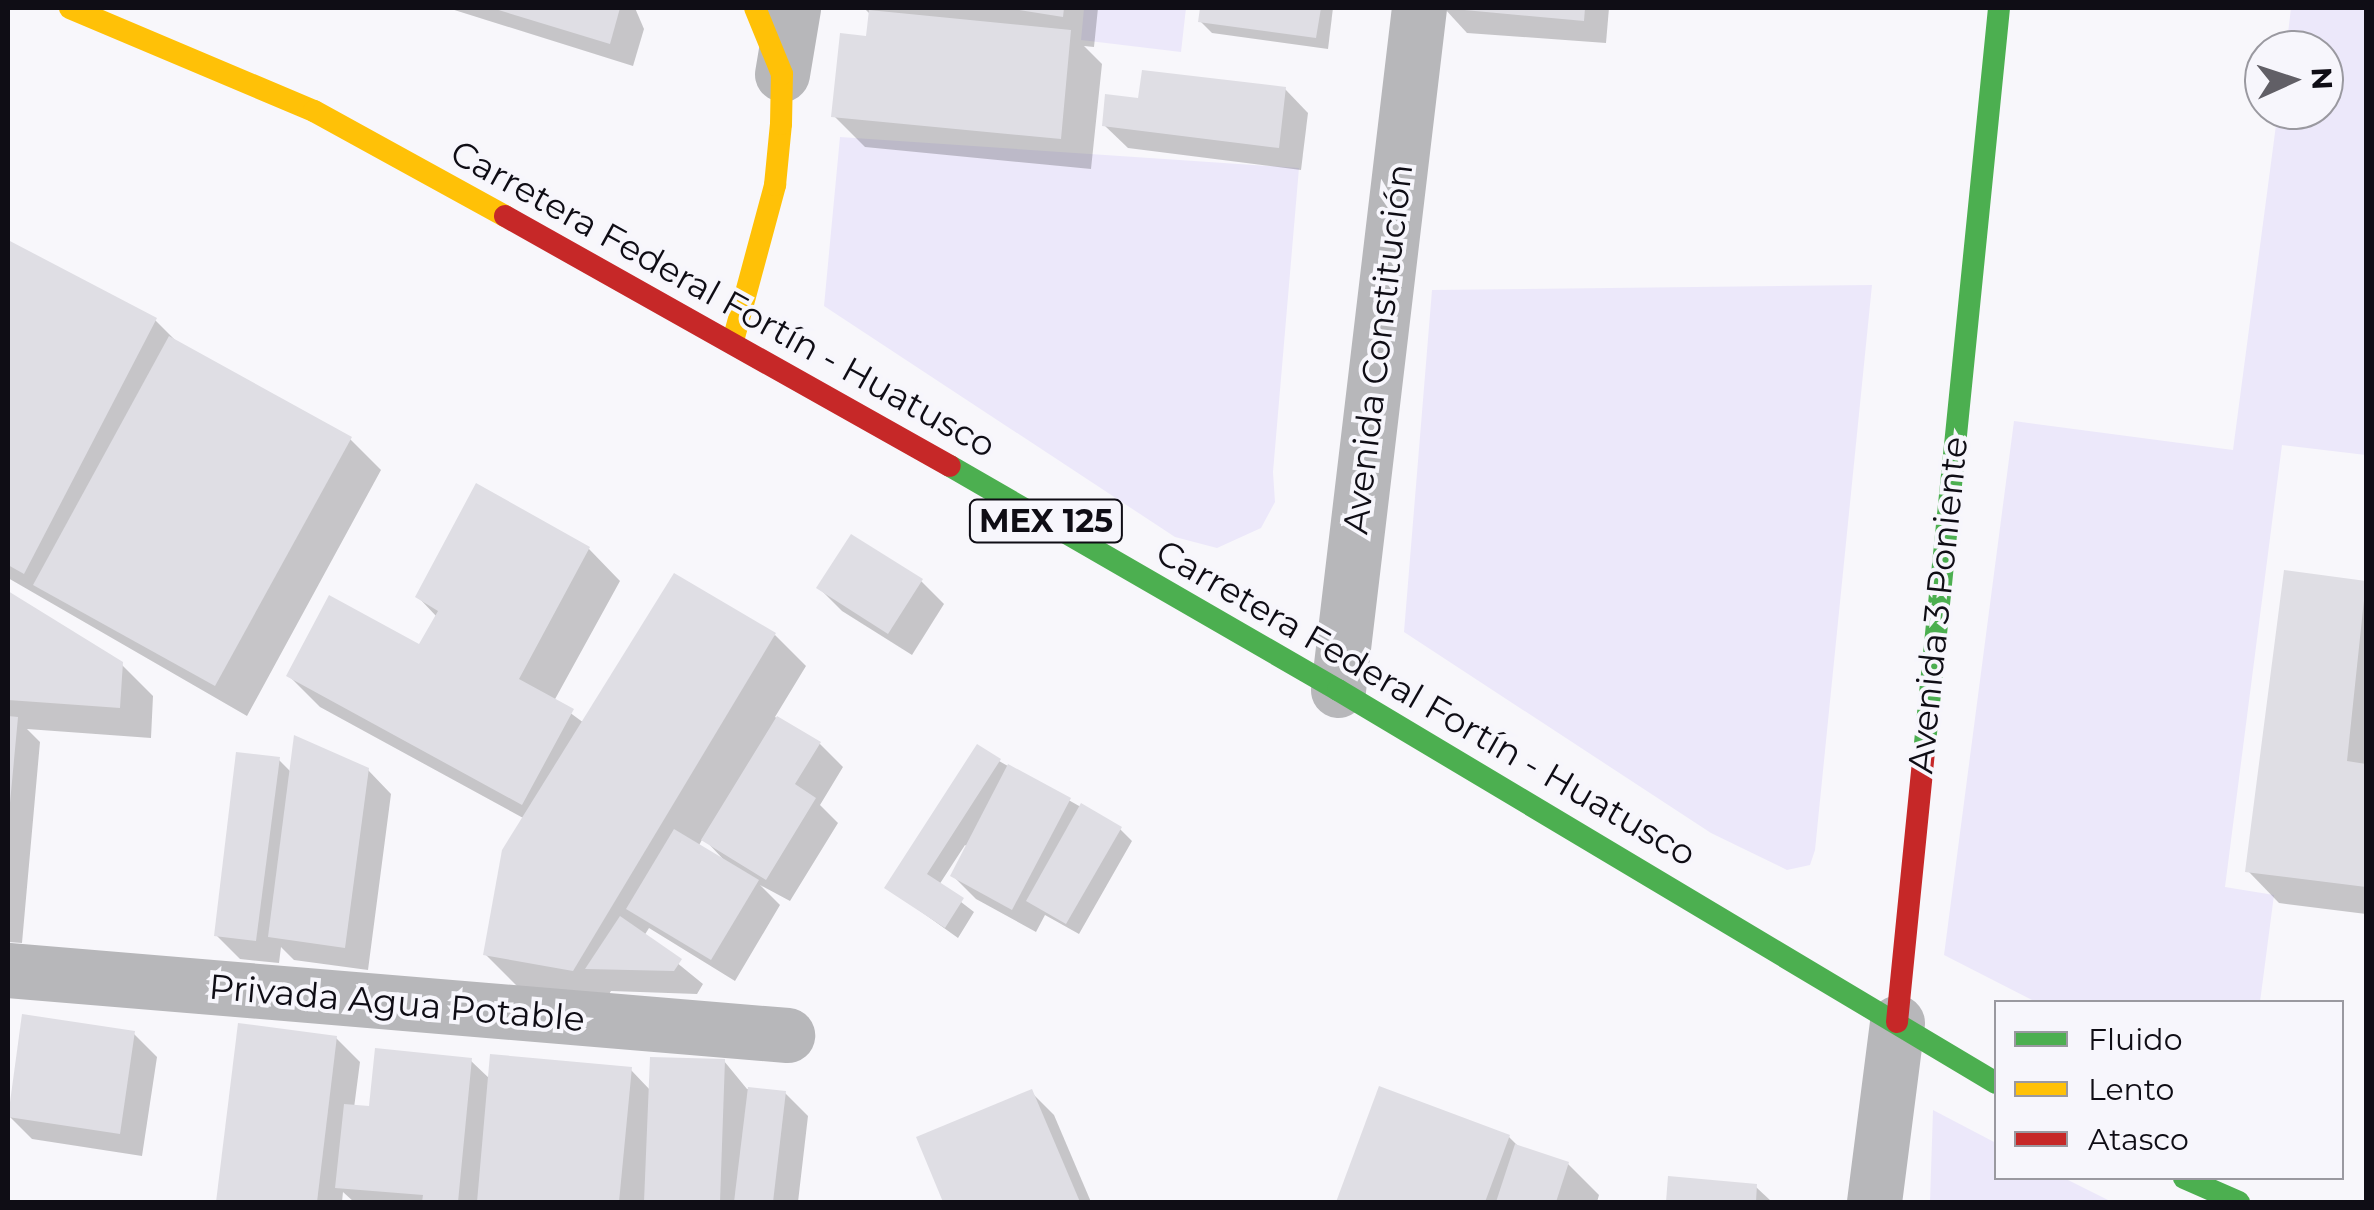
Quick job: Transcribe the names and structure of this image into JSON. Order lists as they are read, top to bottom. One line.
{"streets":{"main road":["Carretera Federal Fortín - Huatusco","MEX 125","Avenida 3 Poniente"],"street":["Avenida Constitución","Privada Agua Potable"]},"crossings":[["Carretera Federal Fortín - Huatusco","Avenida Constitución"],["Carretera Federal Fortín - Huatusco","Avenida 3 Poniente"]],"legend":["Fluido","Lento","Atasco"],"north":"right"}
